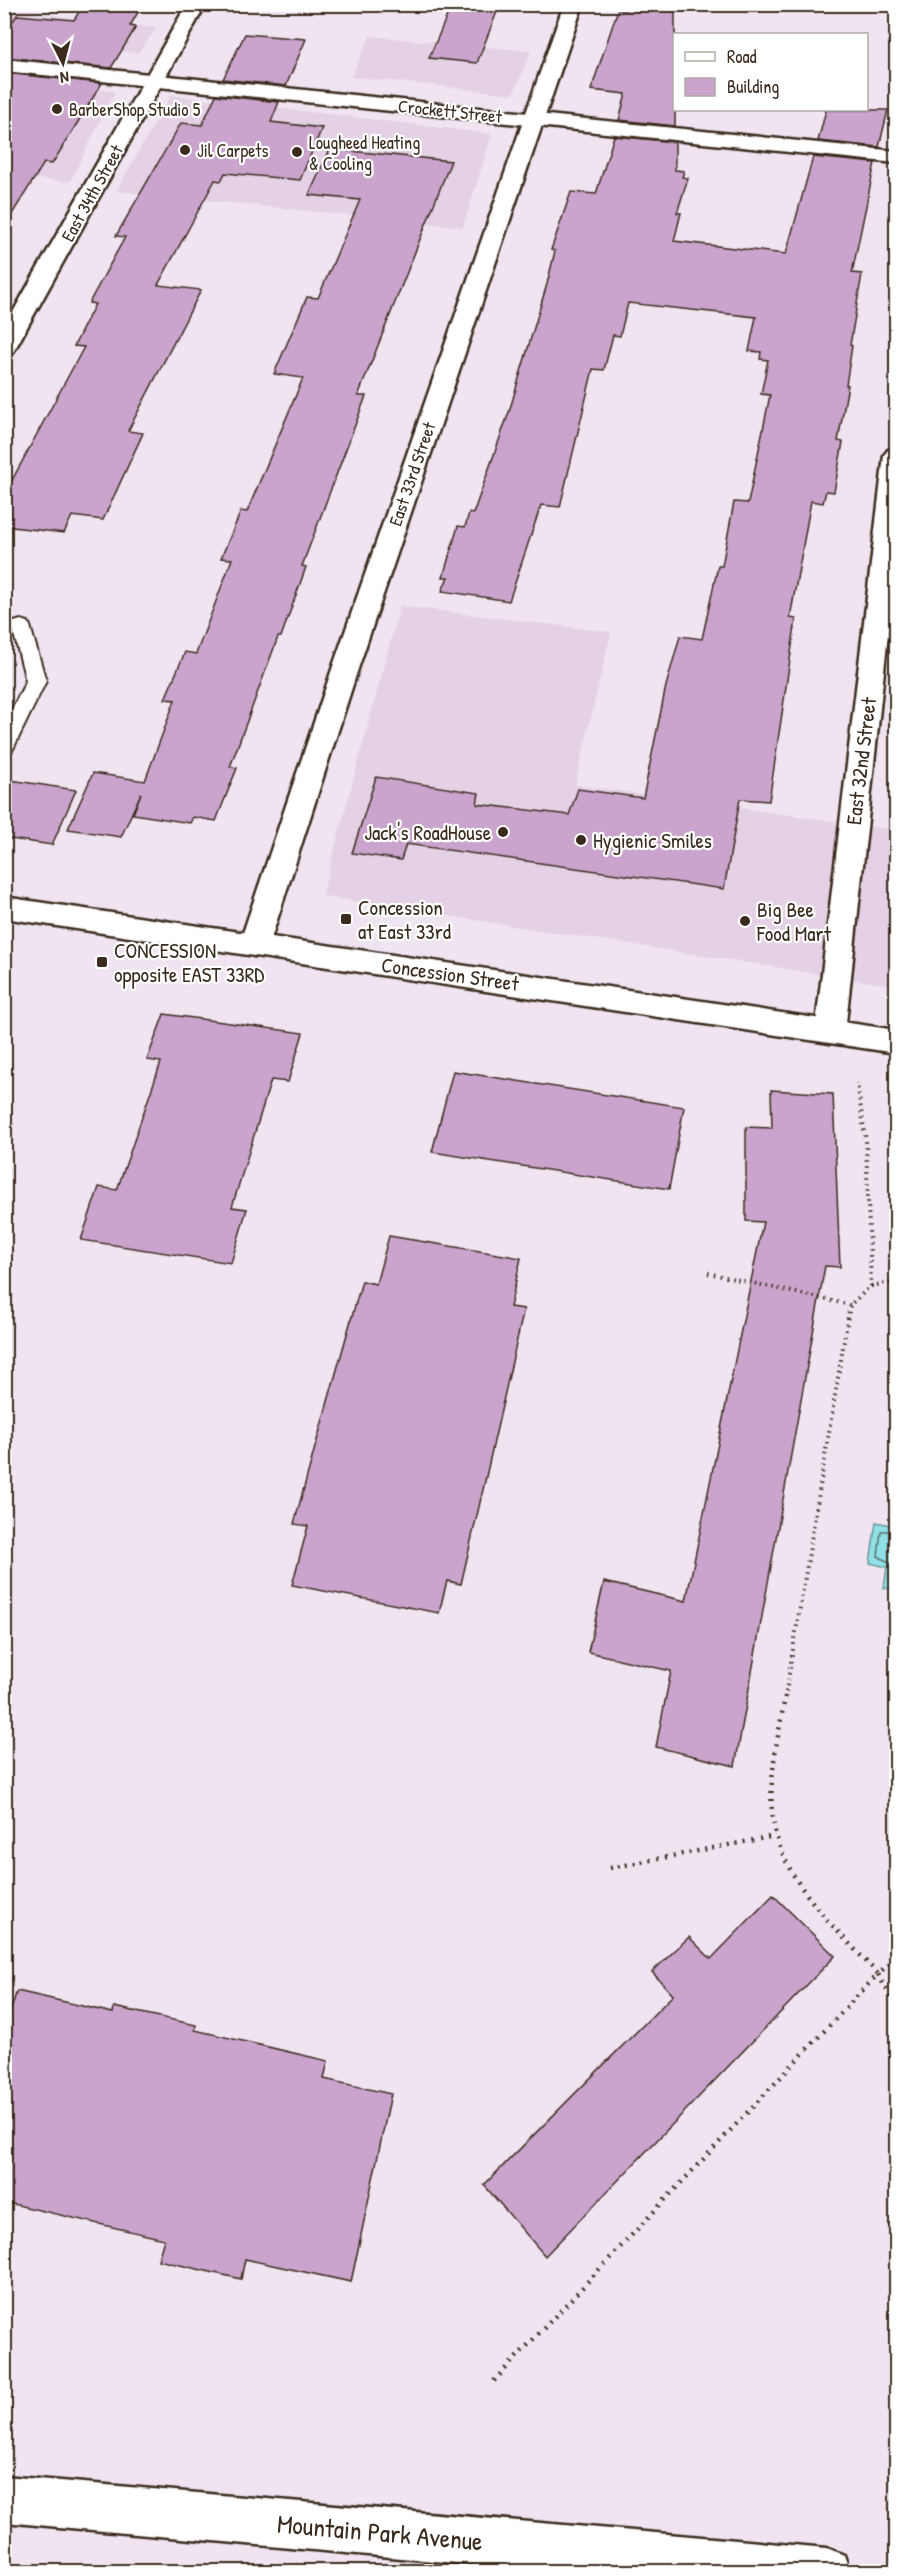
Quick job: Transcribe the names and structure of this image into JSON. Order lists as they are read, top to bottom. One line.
{"streets":{"street":["Crockett Street","East 34th Street","East 33rd Street","East 32nd Street","Concession Street","Mountain Park Avenue"]},"crossings":[["Crockett Street","East 34th Street"],["Crockett Street","East 33rd Street"],["East 33rd Street","Concession Street"],["East 32nd Street","Concession Street"]],"places":{"other":["BarberShop Studio 5","Jil Carpets","Lougheed Heating & Cooling","Jack's RoadHouse","Hygienic Smiles","Big Bee Food Mart"],"transit":["Concession at East 33rd","CONCESSION opposite EAST 33RD"]},"legend":["Road","Building"],"north":"bottom"}
